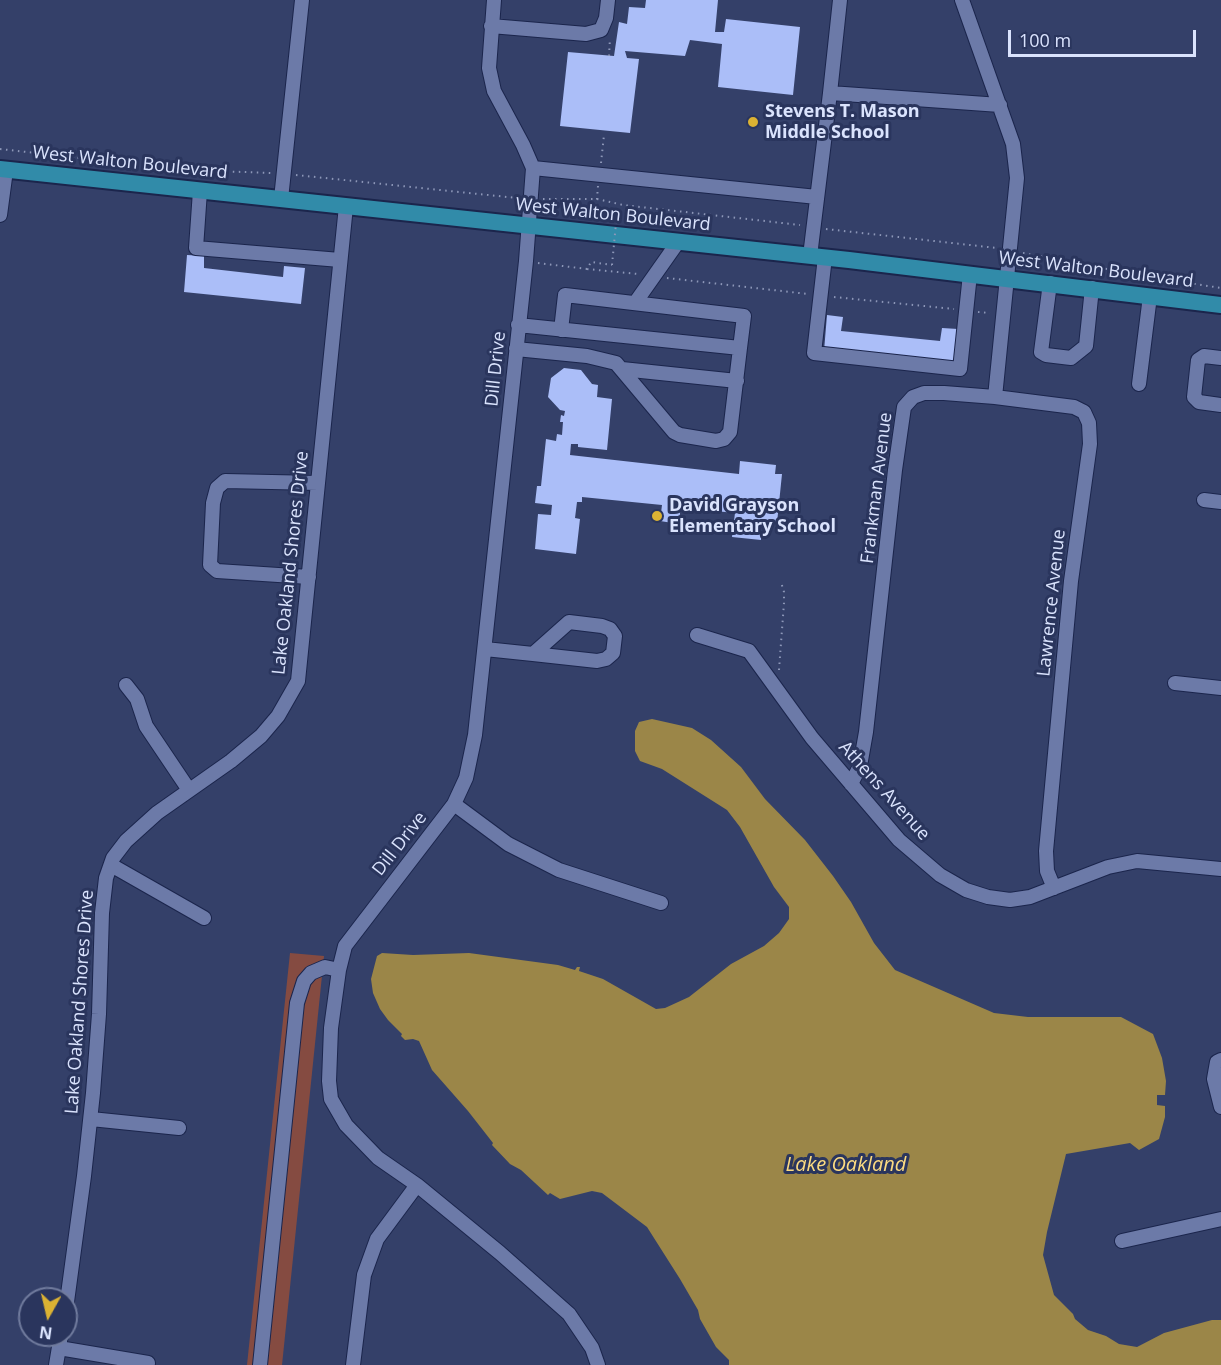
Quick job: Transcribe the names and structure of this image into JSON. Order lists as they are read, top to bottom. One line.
{"streets":{"main road":["West Walton Boulevard"],"street":["Dill Drive","Frankman Avenue","Lake Oakland Shores Drive","Lawrence Avenue","Athens Avenue"]},"crossings":[["West Walton Boulevard","Dill Drive"],["West Walton Boulevard","Lake Oakland Shores Drive"],["Frankman Avenue","Lawrence Avenue"],["Frankman Avenue","Athens Avenue"],["Lawrence Avenue","Athens Avenue"]],"water":["Lake Oakland"],"places":["Stevens T. Mason Middle School","David Grayson Elementary School"],"scale_bar":"100 m","north":"bottom"}
